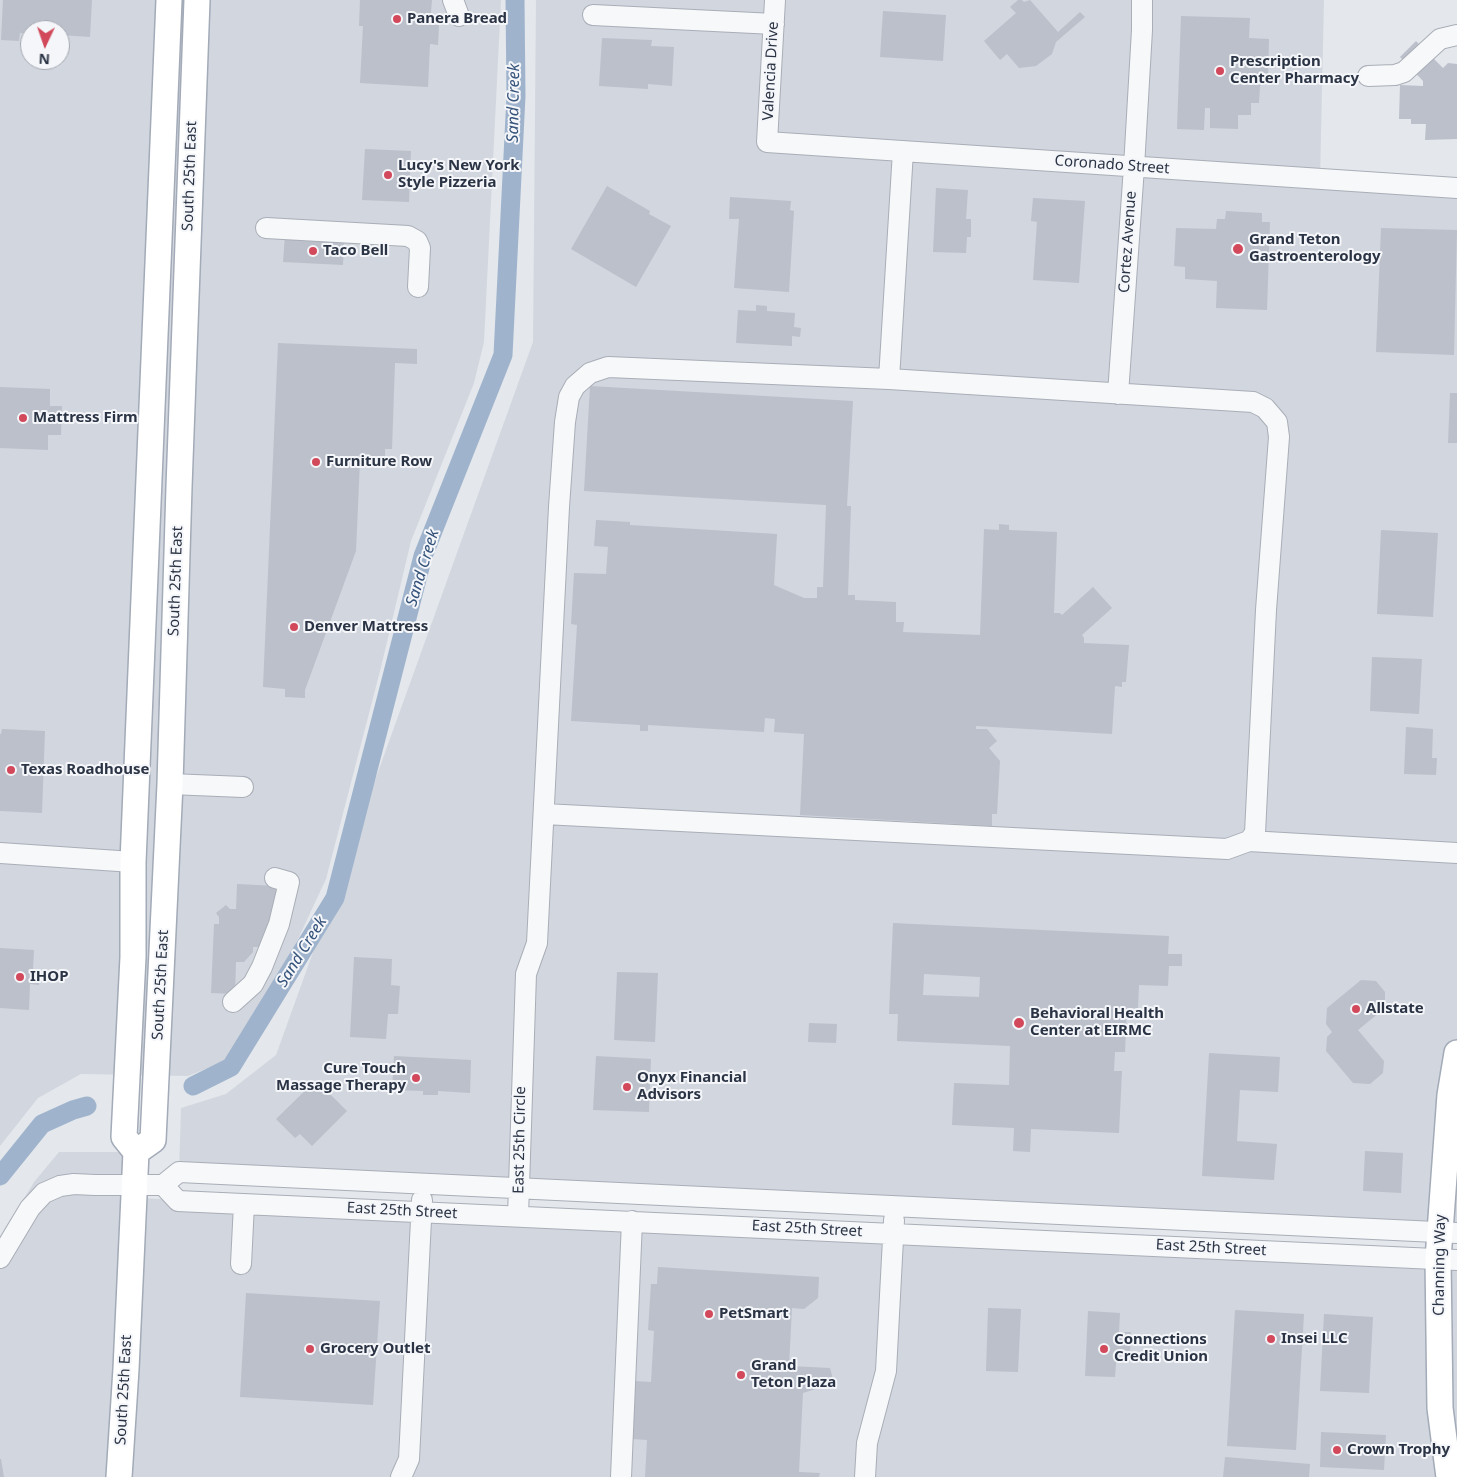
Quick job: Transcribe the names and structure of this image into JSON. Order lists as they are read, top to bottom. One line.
{"streets":{"main road":["South 25th East","Channing Way"],"street":["Valencia Drive","Coronado Street","Cortez Avenue","East 25th Circle","East 25th Street"]},"crossings":[["Valencia Drive","Coronado Street"],["Coronado Street","Cortez Avenue"],["Cortez Avenue","East 25th Circle"],["East 25th Circle","East 25th Street"],["East 25th Street","Channing Way"]],"water":["Sand Creek"],"places":["Panera Bread","Prescription Center Pharmacy","Lucy's New York Style Pizzeria","Grand Teton Gastroenterology","Taco Bell","Mattress Firm","Furniture Row","Denver Mattress","Texas Roadhouse","IHOP","Allstate","Behavioral Health Center at EIRMC","Cure Touch Massage Therapy","Onyx Financial Advisors","PetSmart","Insei LLC","Grocery Outlet","Connections Credit Union","Grand Teton Plaza","Crown Trophy"],"north":"bottom"}
